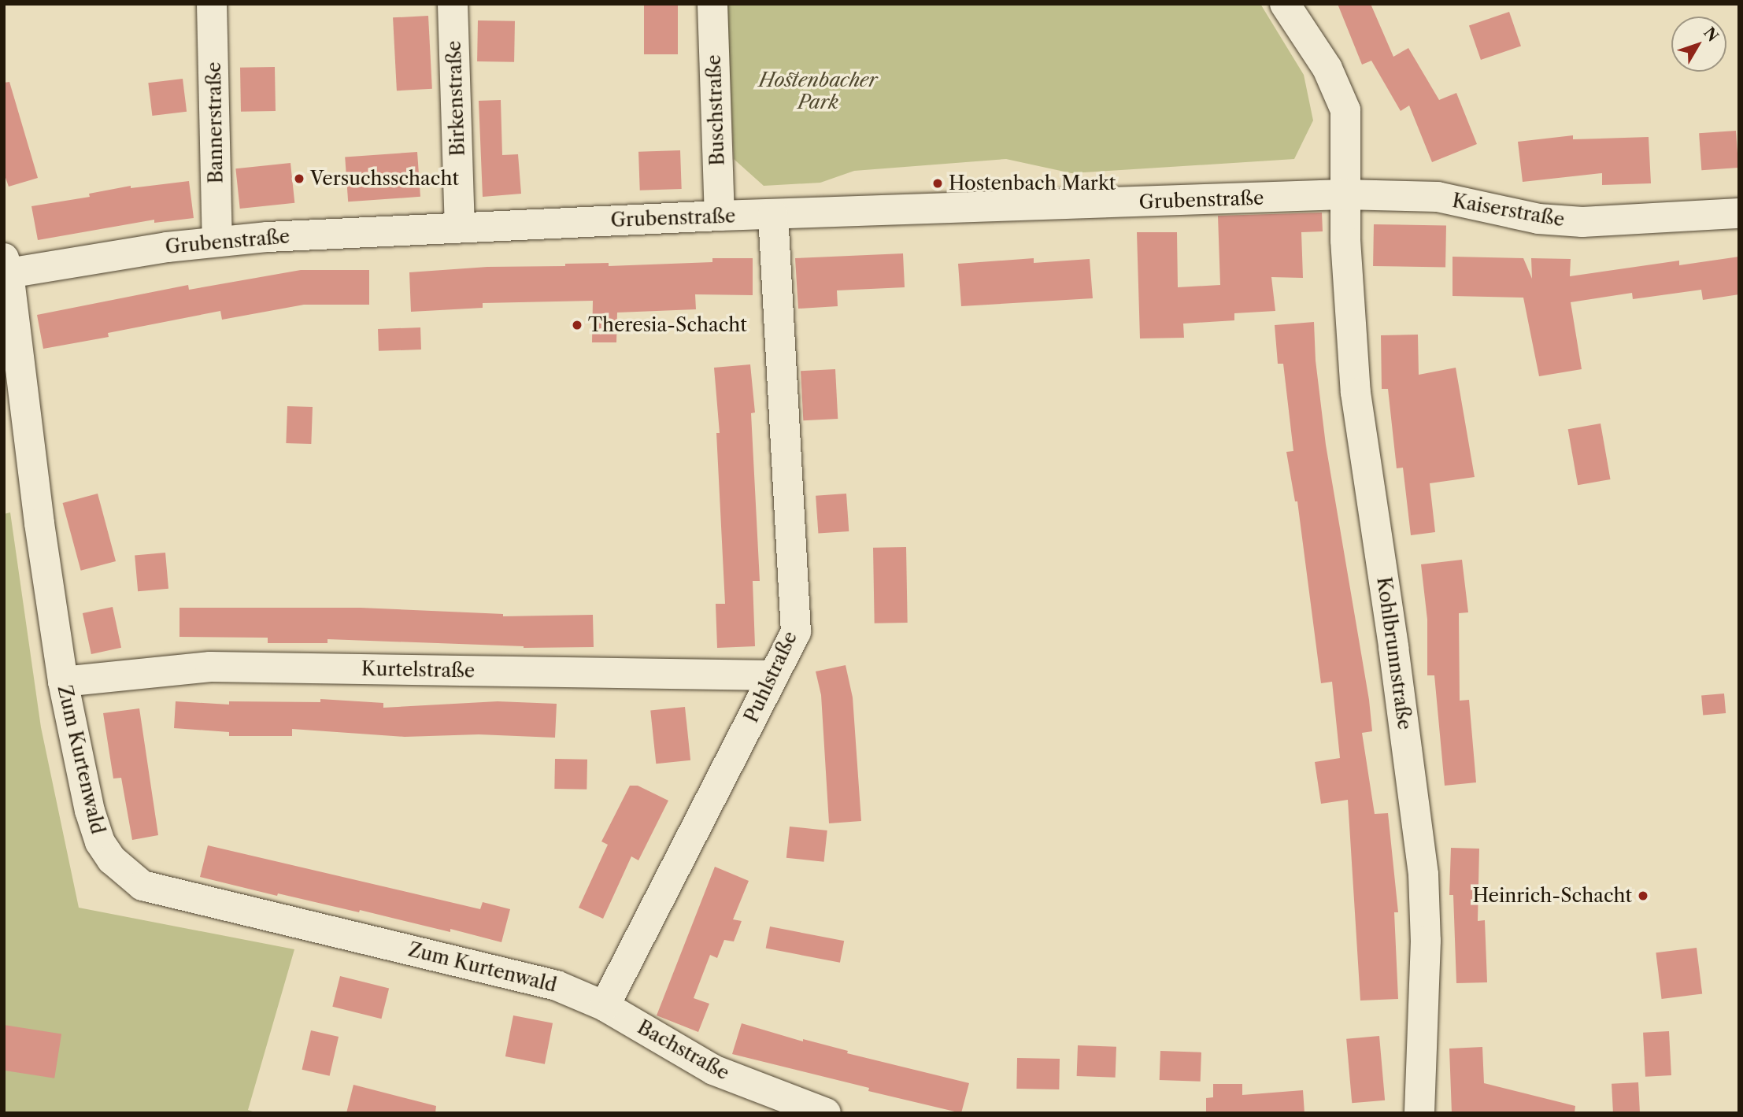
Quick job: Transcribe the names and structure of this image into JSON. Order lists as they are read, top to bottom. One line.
{"streets":{"street":["Birkenstraße","Buschstraße","Bannerstraße","Grubenstraße","Kaiserstraße","Kohlbrunnstraße","Kurtelstraße","Puhlstraße","Zum Kurtenwald","Bachstraße"]},"crossings":[["Birkenstraße","Grubenstraße"],["Buschstraße","Grubenstraße"],["Bannerstraße","Grubenstraße"],["Grubenstraße","Kaiserstraße"],["Grubenstraße","Kohlbrunnstraße"],["Grubenstraße","Puhlstraße"],["Grubenstraße","Zum Kurtenwald"],["Kaiserstraße","Kohlbrunnstraße"],["Kurtelstraße","Puhlstraße"],["Kurtelstraße","Zum Kurtenwald"],["Puhlstraße","Zum Kurtenwald"],["Puhlstraße","Bachstraße"],["Zum Kurtenwald","Bachstraße"]],"parks":["Hostenbacher Park"],"places":["Versuchsschacht","Hostenbach Markt","Theresia-Schacht","Heinrich-Schacht"],"north":"top right"}
